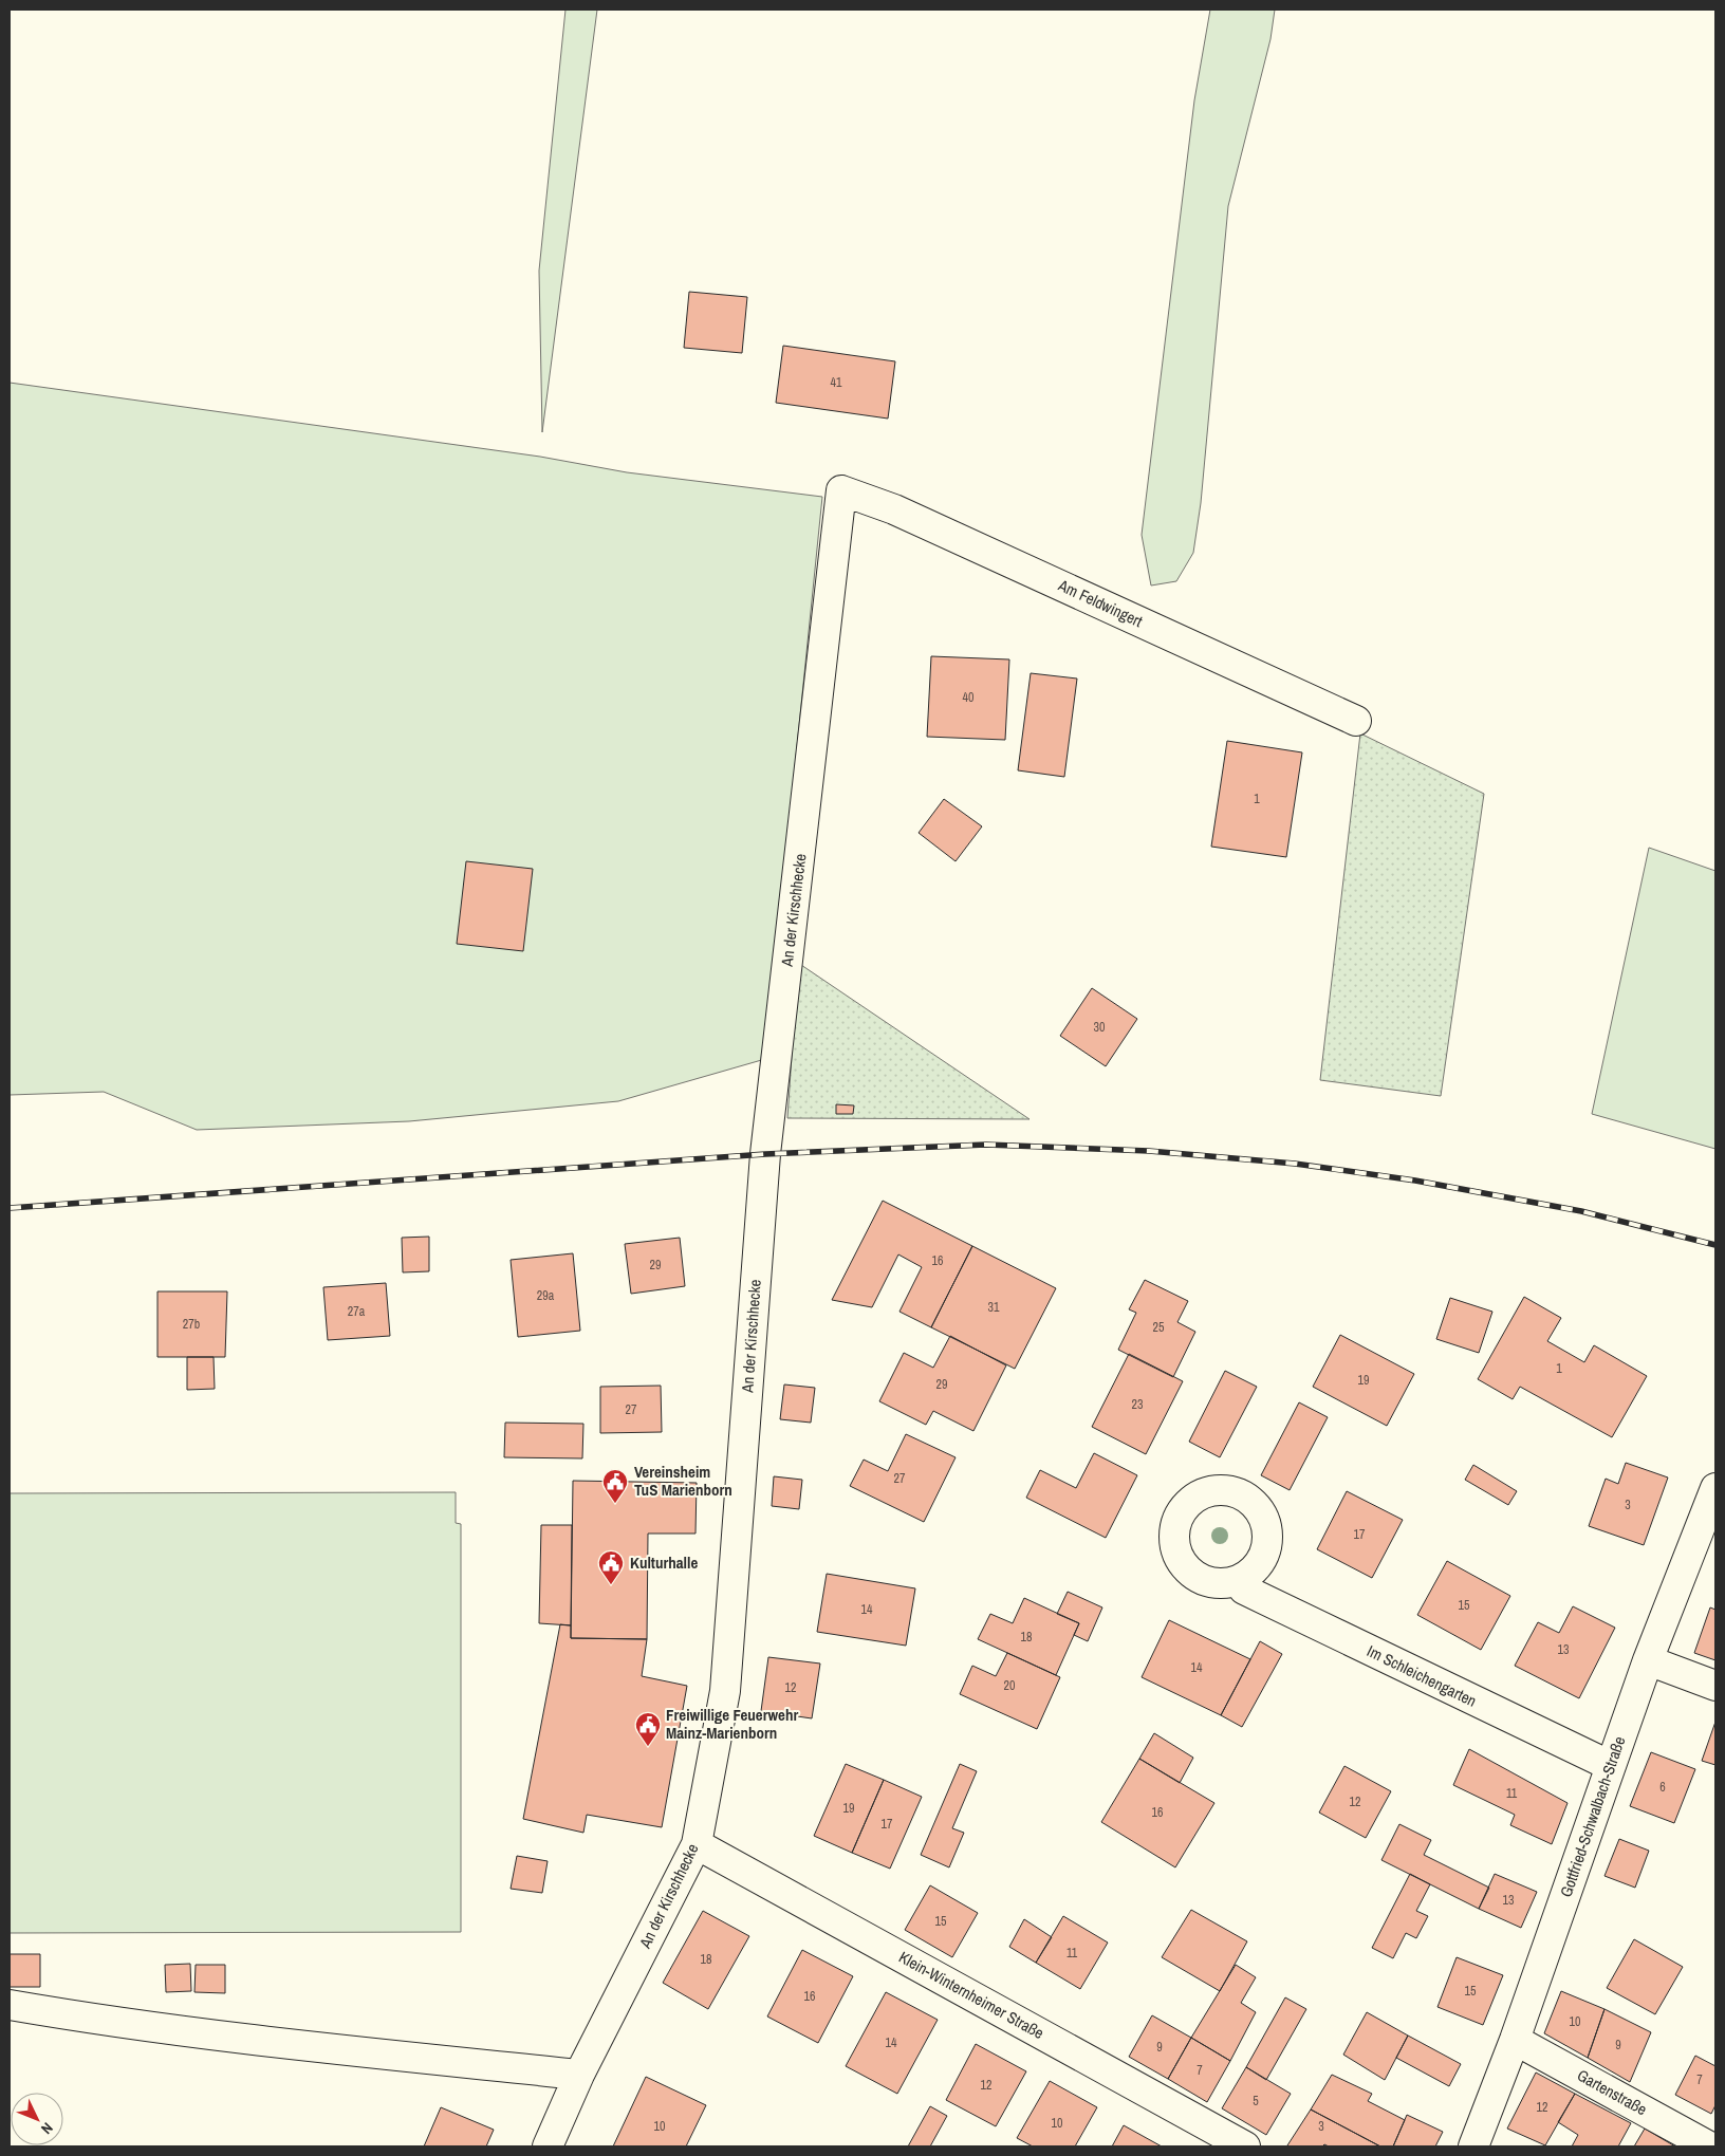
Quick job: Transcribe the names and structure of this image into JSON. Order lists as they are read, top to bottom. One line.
{"streets":{"street":["Am Feldwingert","An der Kirschhecke","Im Schleichengarten","Gottfried-Schwalbach-Straße","Klein-Winternheimer Straße","Gartenstraße"]},"crossings":[["Am Feldwingert","An der Kirschhecke"],["An der Kirschhecke","Klein-Winternheimer Straße"],["Im Schleichengarten","Gottfried-Schwalbach-Straße"],["Gottfried-Schwalbach-Straße","Gartenstraße"]],"places":{"public building":["Vereinsheim TuS Marienborn","Kulturhalle","Freiwillige Feuerwehr Mainz-Marienborn"]},"house_numbers":["41","40","1","30","16","29","29a","31","27a","27b","25","1","19","29","23","27","27","3","17","15","14","18","13","14","20","12","6","11","12","19","16","17","13","15","11","18","15","16","10","14","9","9","7","7","12","5","12","10","10","3"],"north":"bottom right"}
